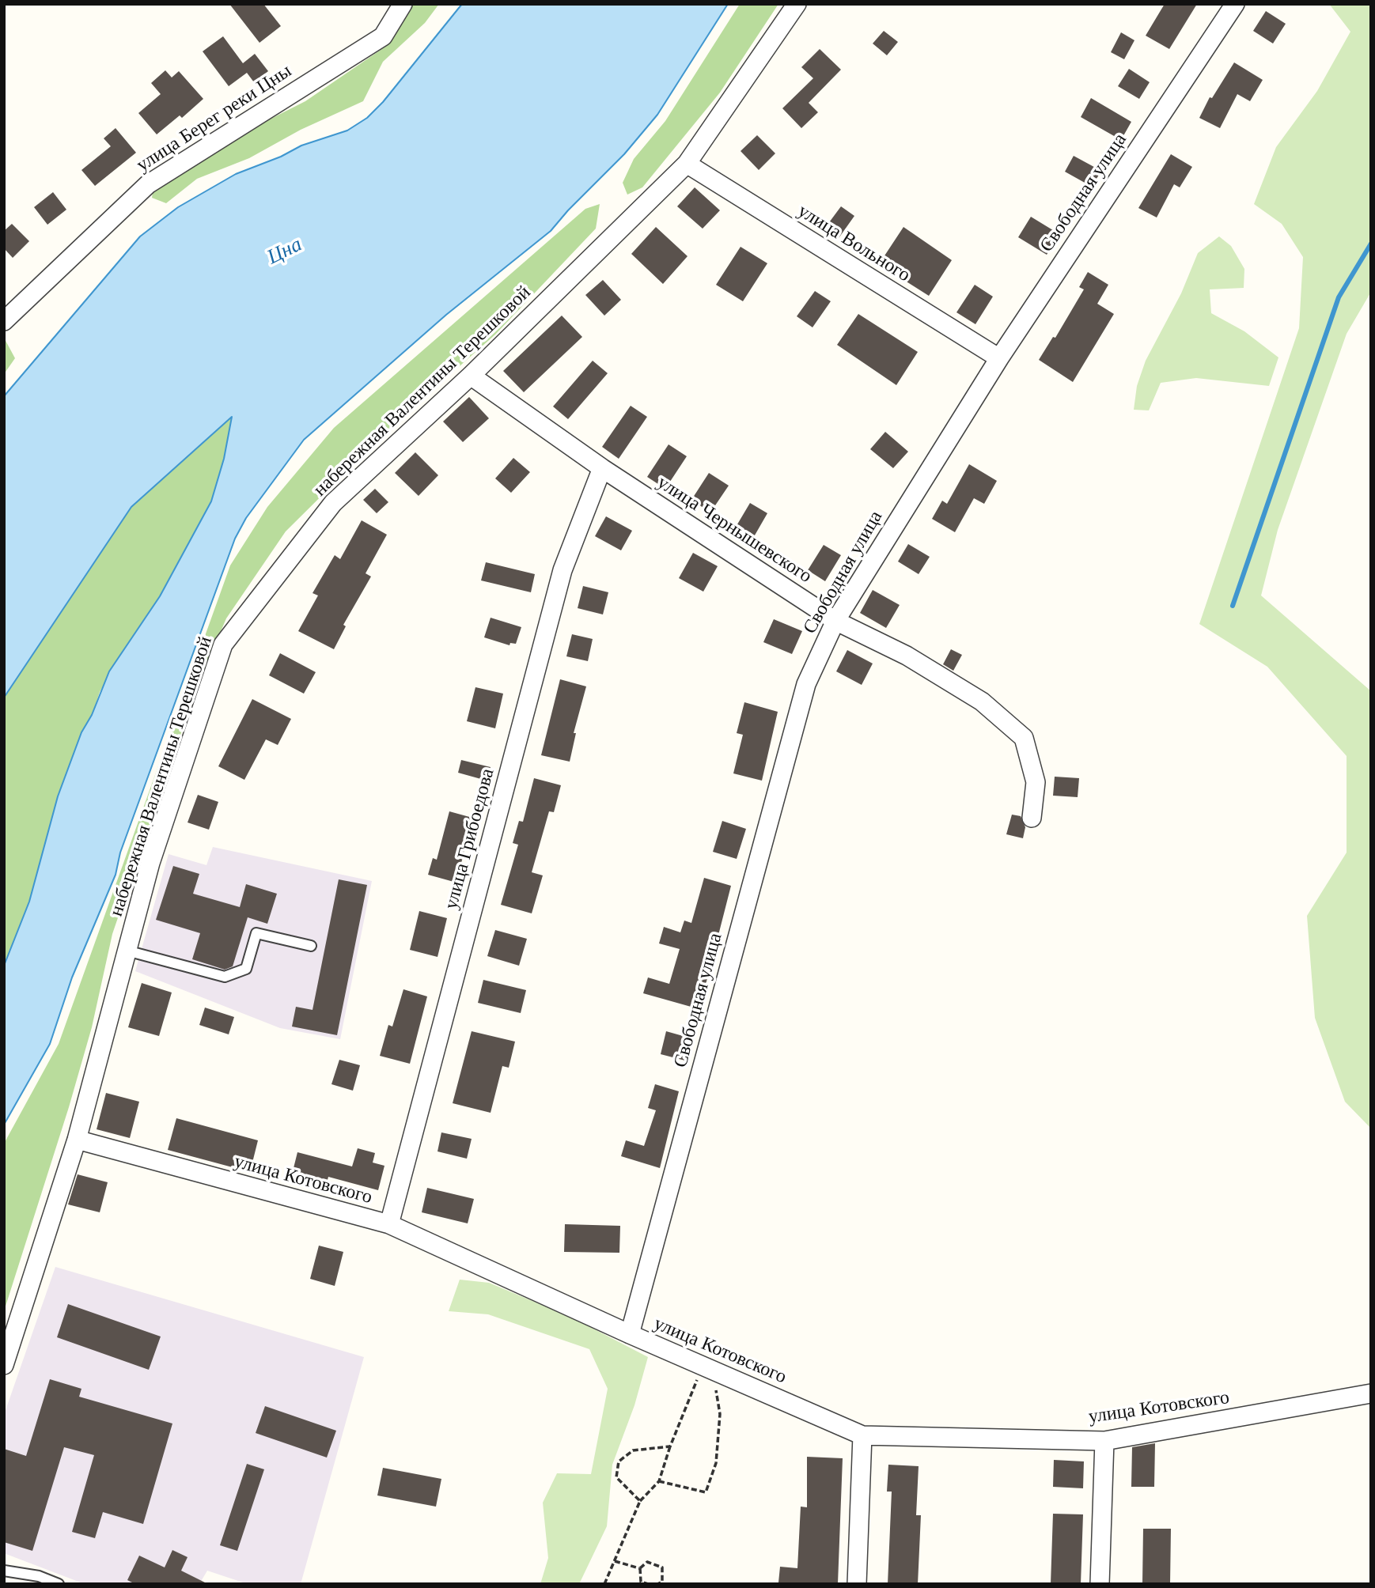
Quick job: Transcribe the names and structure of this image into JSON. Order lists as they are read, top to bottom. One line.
{"streets":{"street":["улица Берег реки Цны","Свободная улица","улица Вольного","набережная Валентины Терешковой","улица Чернышевского","улица Грибоедова","улица Котовского"]},"crossings":[["Свободная улица","улица Вольного"],["Свободная улица","улица Чернышевского"],["Свободная улица","улица Котовского"],["улица Вольного","набережная Валентины Терешковой"],["набережная Валентины Терешковой","улица Чернышевского"],["набережная Валентины Терешковой","улица Котовского"],["улица Чернышевского","улица Грибоедова"],["улица Грибоедова","улица Котовского"]],"water":["Цна"]}
